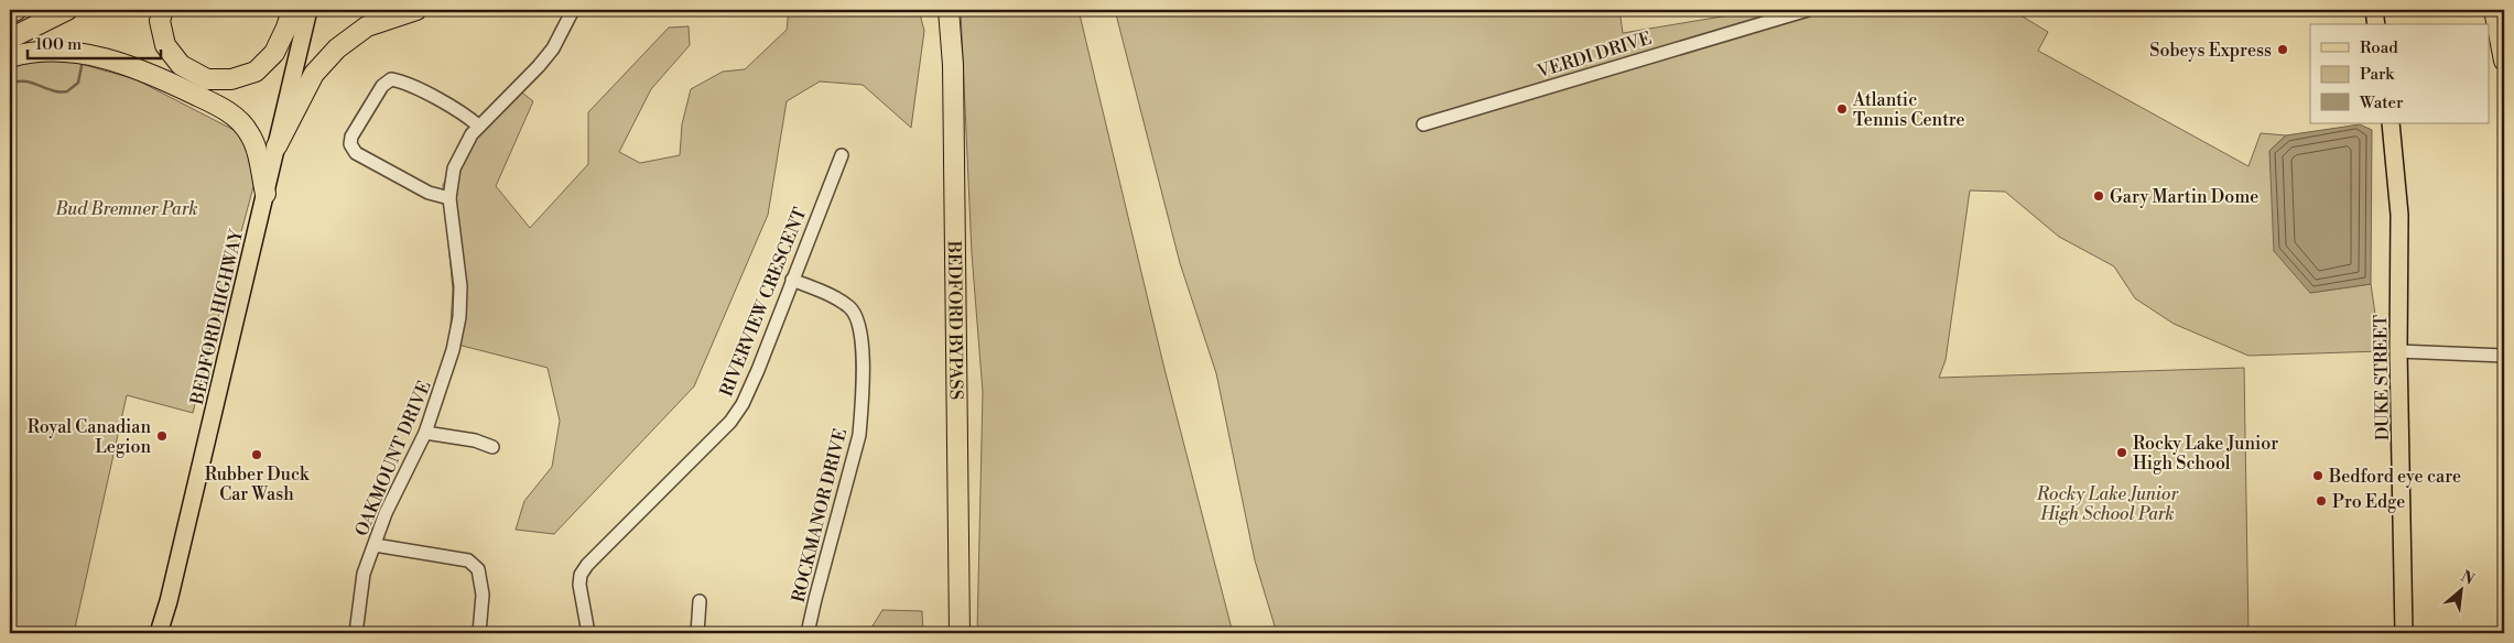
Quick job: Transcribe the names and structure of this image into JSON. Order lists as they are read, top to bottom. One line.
{"streets":{"highway":["BEDFORD BYPASS"],"main road":["BEDFORD HIGHWAY","DUKE STREET"],"street":["VERDI DRIVE","RIVERVIEW CRESCENT","OAKMOUNT DRIVE","ROCKMANOR DRIVE"]},"crossings":[["RIVERVIEW CRESCENT","ROCKMANOR DRIVE"]],"parks":["Bud Bremner Park","Rocky Lake Junior High School Park"],"places":["Sobeys Express","Atlantic Tennis Centre","Gary Martin Dome","Royal Canadian Legion","Rocky Lake Junior High School","Rubber Duck Car Wash","Bedford eye care","Pro Edge"],"legend":["Road","Park","Water"],"scale_bar":"100 m","north":"top right"}
